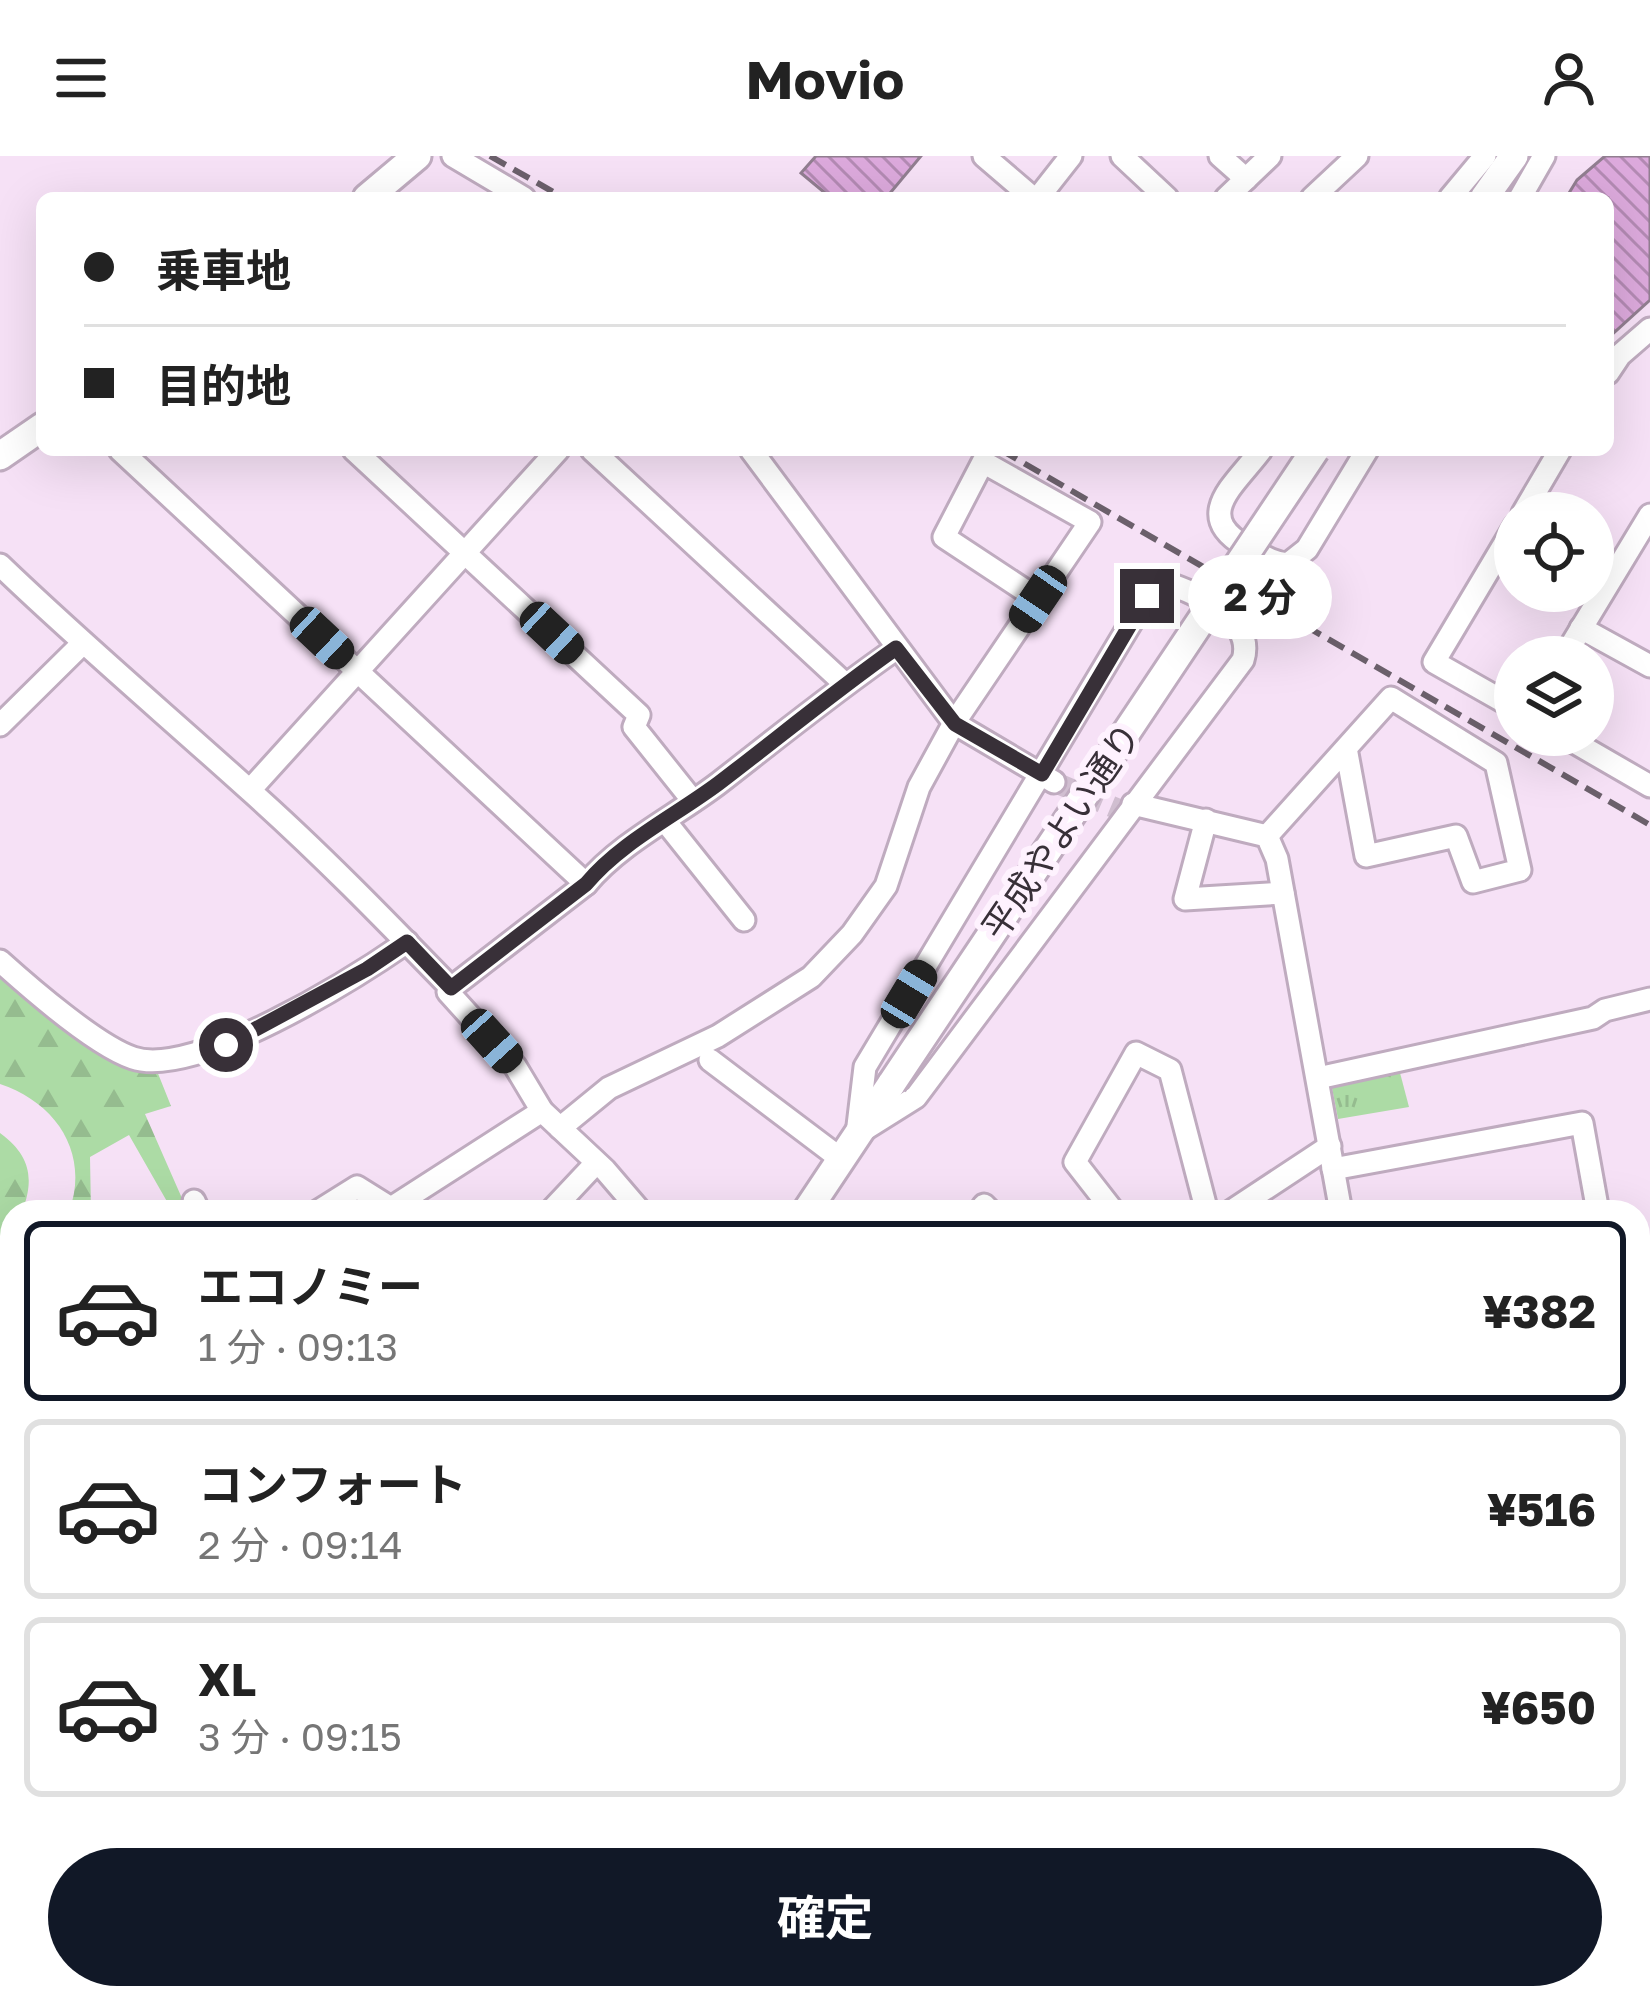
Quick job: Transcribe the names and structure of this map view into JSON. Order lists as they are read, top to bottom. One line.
{"streets":{"street":["平成やよい通り"]},"page":{"header":"Movio","banner":["乗車地","目的地"],"bubble":"2 分","list":[{"name":"エコノミー","note":"1 分 · 09:13","value":"¥382"},{"name":"コンフォート","note":"2 分 · 09:14","value":"¥516"},{"name":"XL","note":"3 分 · 09:15","value":"¥650"}],"buttons":"確定"}}
